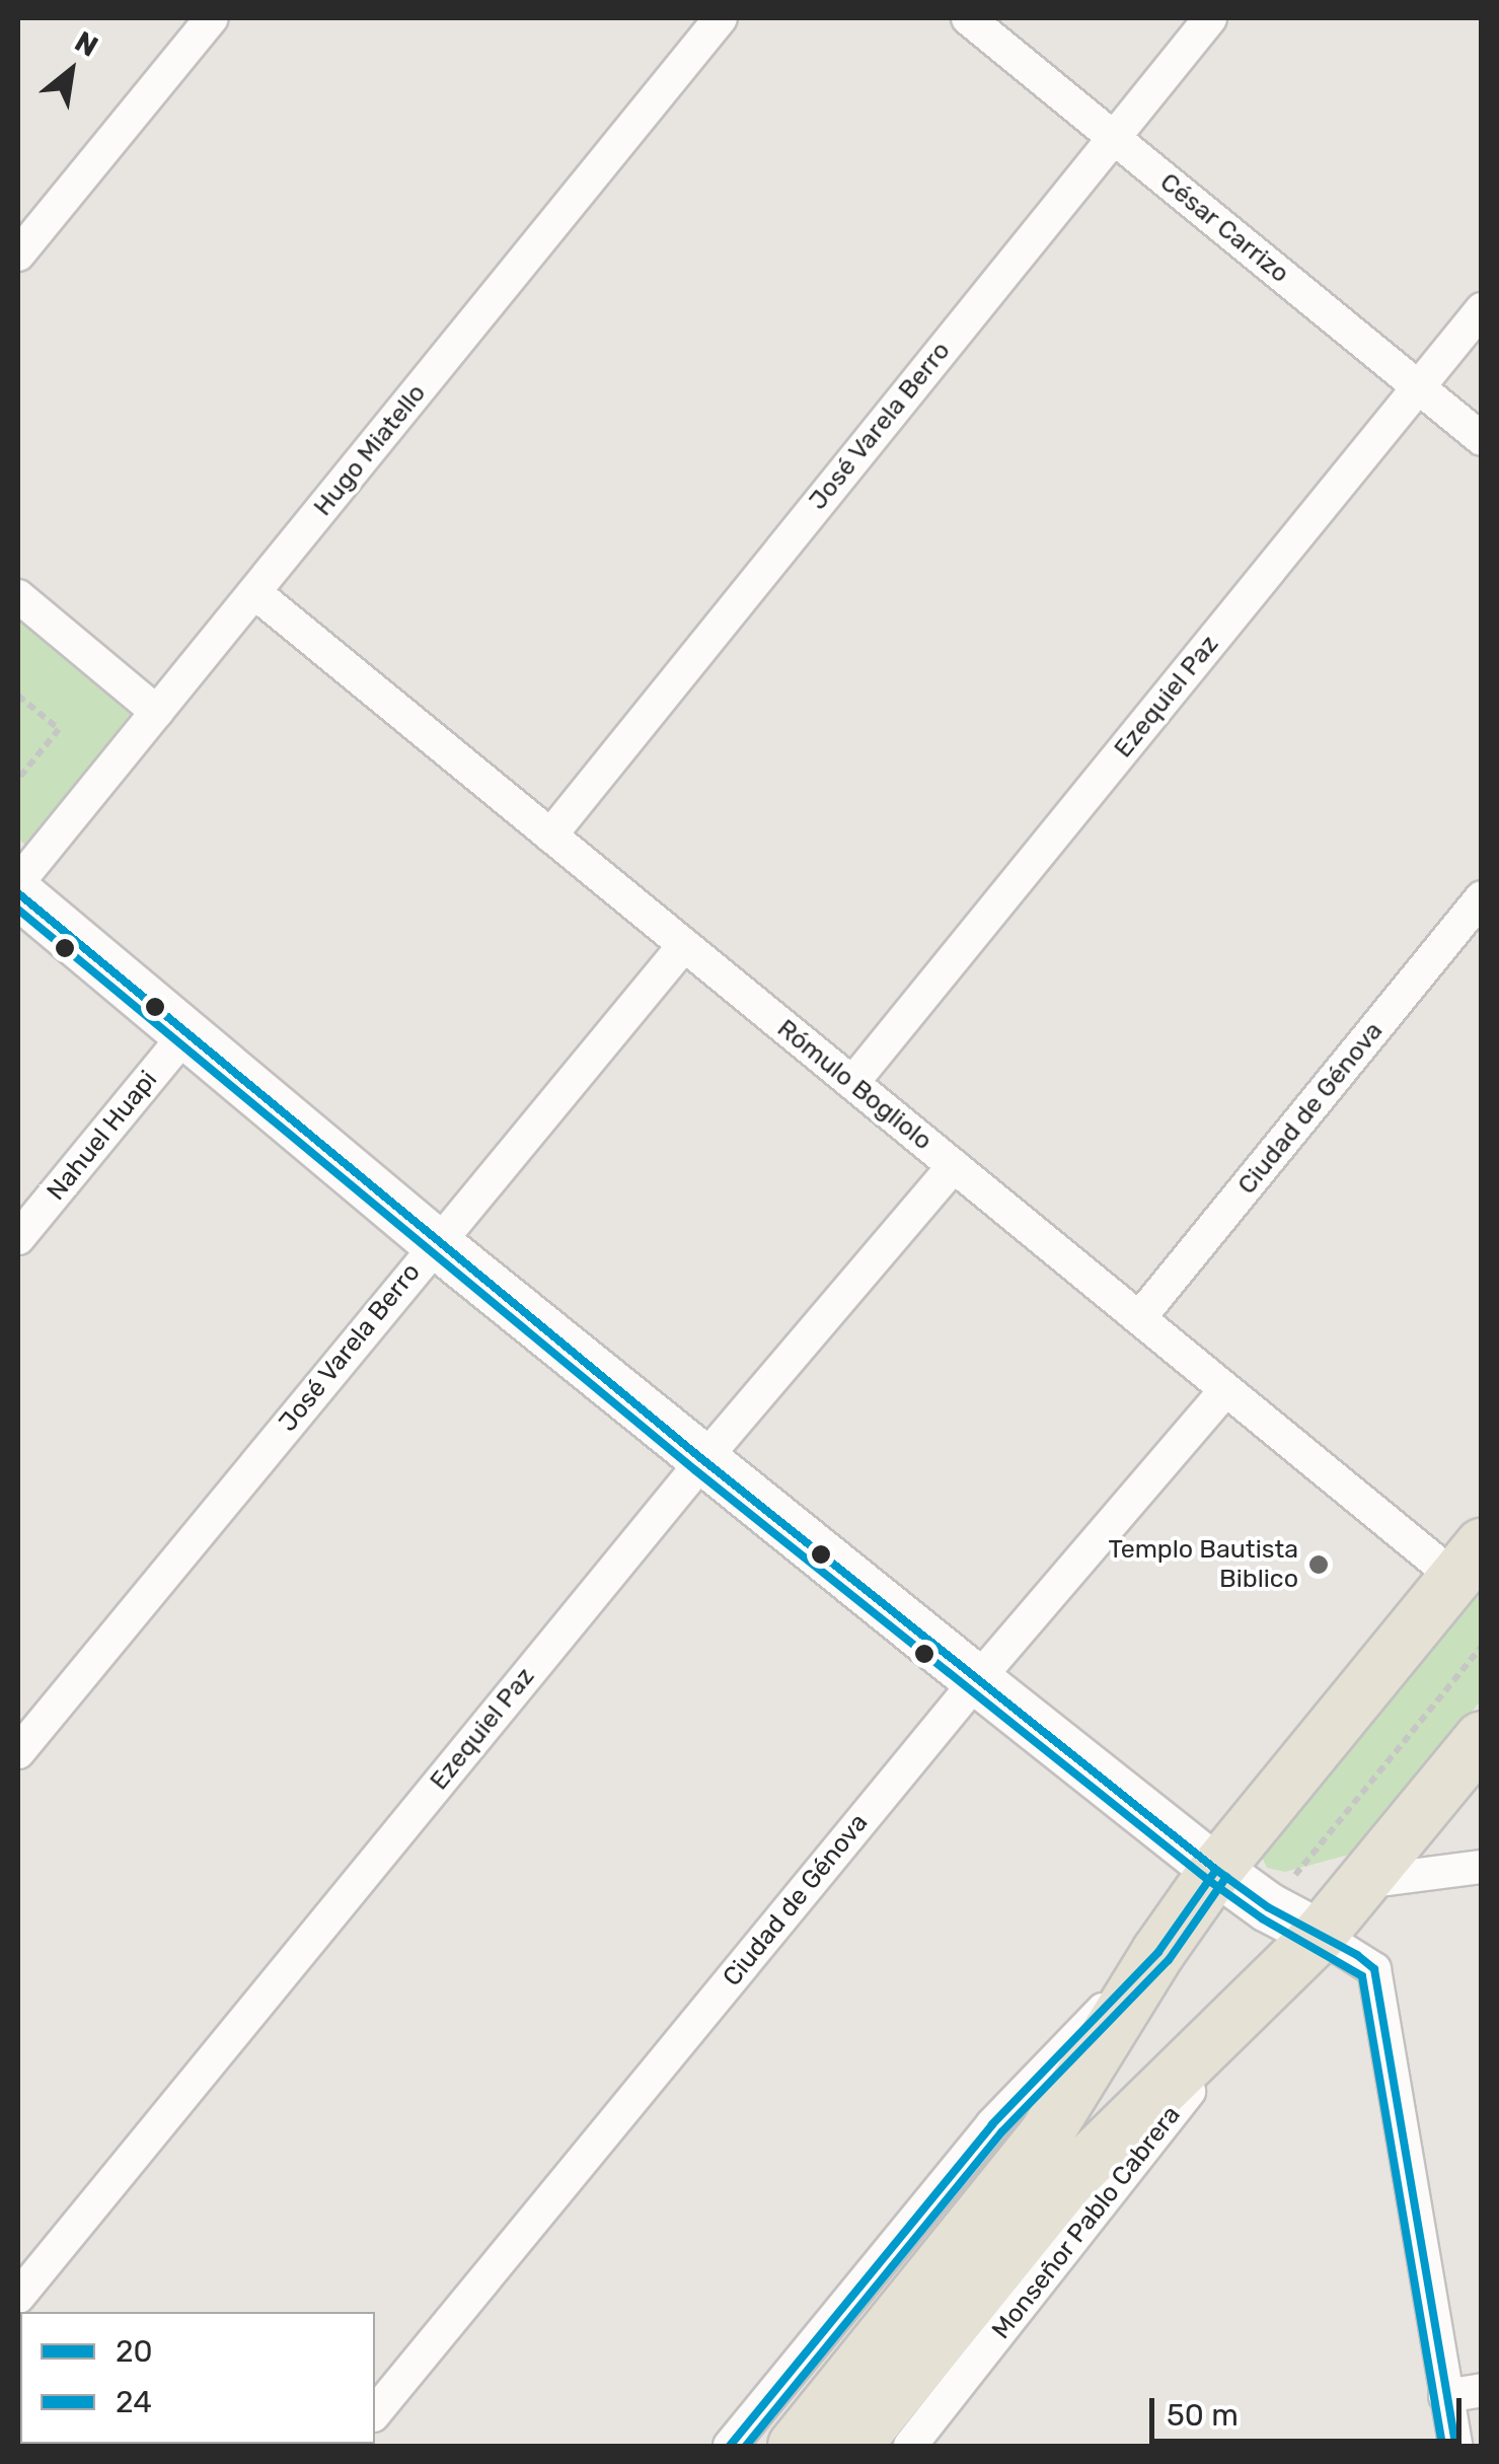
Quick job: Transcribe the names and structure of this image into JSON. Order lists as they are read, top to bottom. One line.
{"streets":{"street":["César Carrizo","José Varela Berro","Hugo Miatello","Ezequiel Paz","Rómulo Bogliolo","Ciudad de Génova","Nahuel Huapi","Monseñor Pablo Cabrera"]},"crossings":[["César Carrizo","José Varela Berro"],["César Carrizo","Ezequiel Paz"],["José Varela Berro","Rómulo Bogliolo"],["Hugo Miatello","Rómulo Bogliolo"],["Ezequiel Paz","Rómulo Bogliolo"],["Rómulo Bogliolo","Ciudad de Génova"]],"places":["Templo Bautista Biblico"],"lines":["transit line 20","transit line 24"],"legend":["20","24"],"scale_bar":"50 m","north":"top right"}
